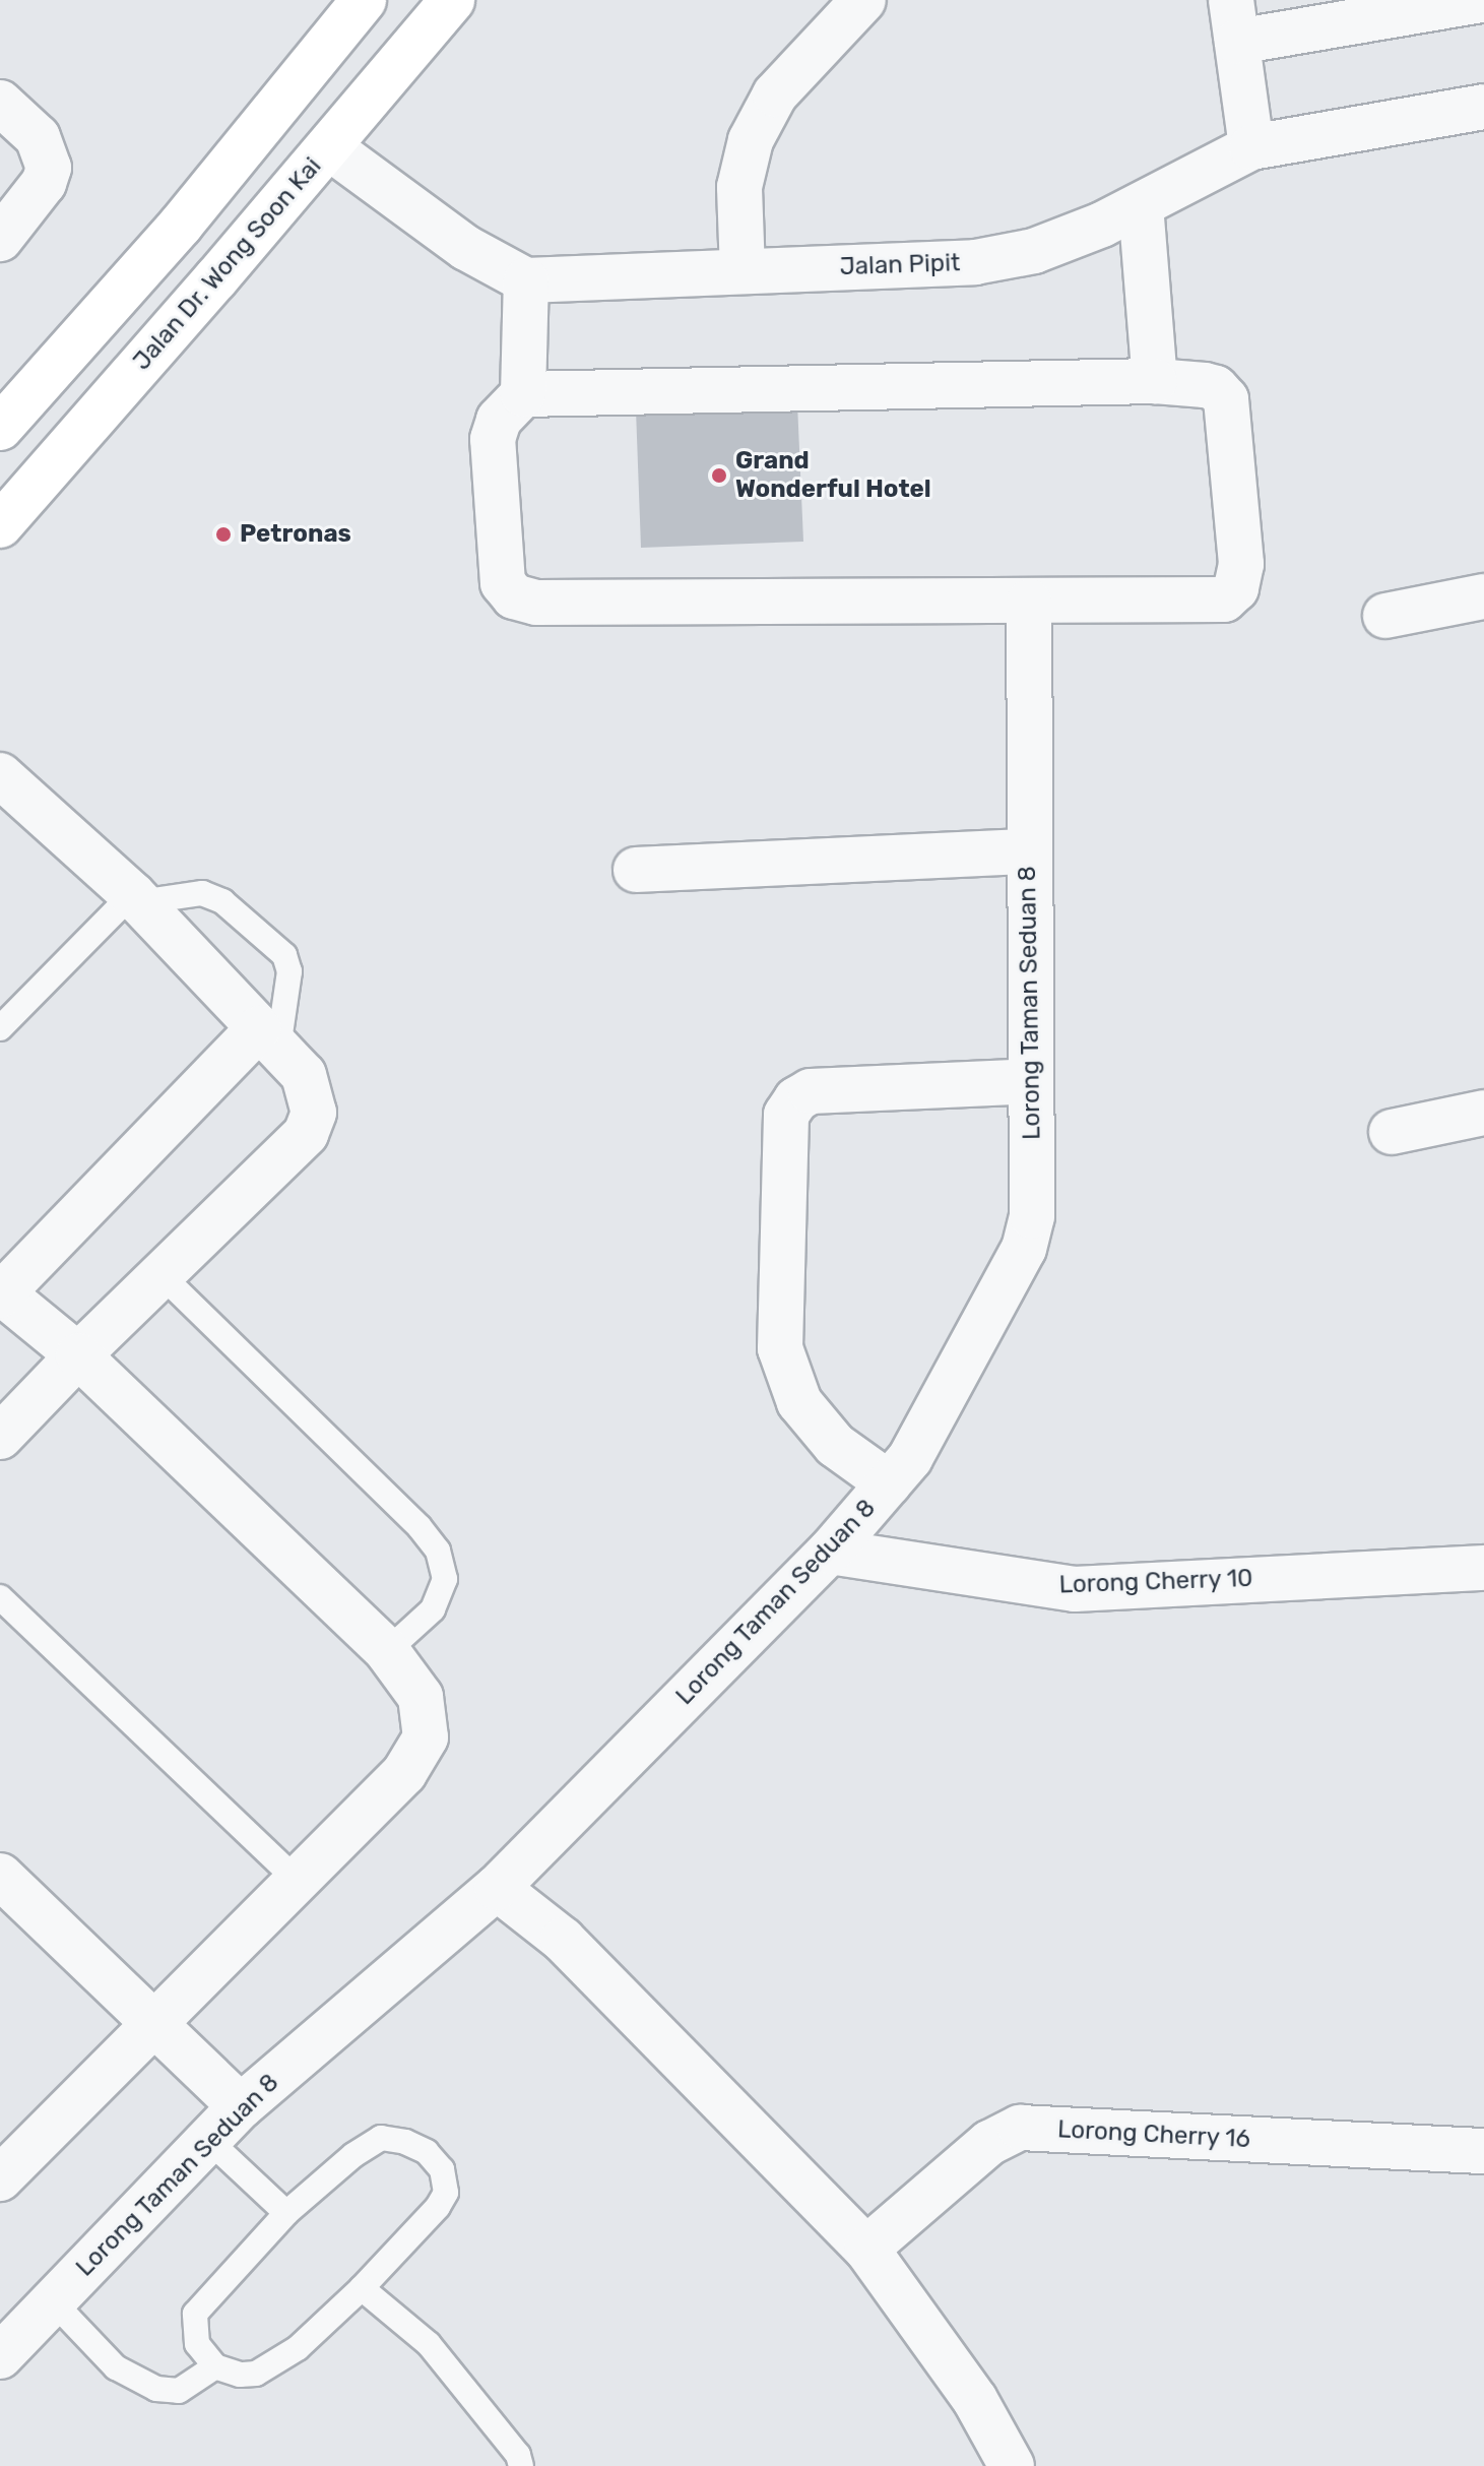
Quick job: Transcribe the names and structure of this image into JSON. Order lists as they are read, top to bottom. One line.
{"streets":{"main road":["Jalan Dr. Wong Soon Kai"],"street":["Jalan Pipit","Lorong Taman Seduan 8","Lorong Cherry 10","Lorong Cherry 16"]},"crossings":[["Lorong Taman Seduan 8","Lorong Cherry 10"]],"places":["Grand Wonderful Hotel","Petronas"]}
